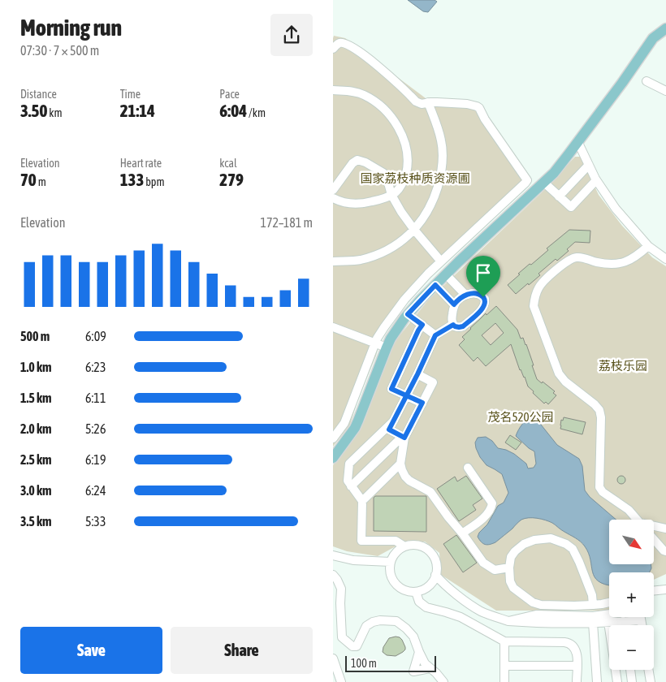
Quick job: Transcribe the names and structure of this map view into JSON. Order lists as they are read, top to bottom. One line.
{"parks":["国家荔枝种质资源圃","荔枝乐园","茂名520公园"],"scale_bar":"100 m","north":"bottom right","page":{"heading":["Morning run","07:30 · 7 × 500 m"],"stats":[["Distance","3.50 km"],["Time","21:14"],["Pace","6:04 /km"],["Elevation","70 m"],["Heart rate","133 bpm"],["kcal","279"]],"chart":["Elevation","172–181 m"],"list":[{"name":"500 m","note":"6:09"},{"name":"1.0 km","note":"6:23"},{"name":"1.5 km","note":"6:11"},{"name":"2.0 km","note":"5:26"},{"name":"2.5 km","note":"6:19"},{"name":"3.0 km","note":"6:24"},{"name":"3.5 km","note":"5:33"}],"map_buttons":["+","−"],"buttons":["Save","Share"],"scale":"100 m"}}
